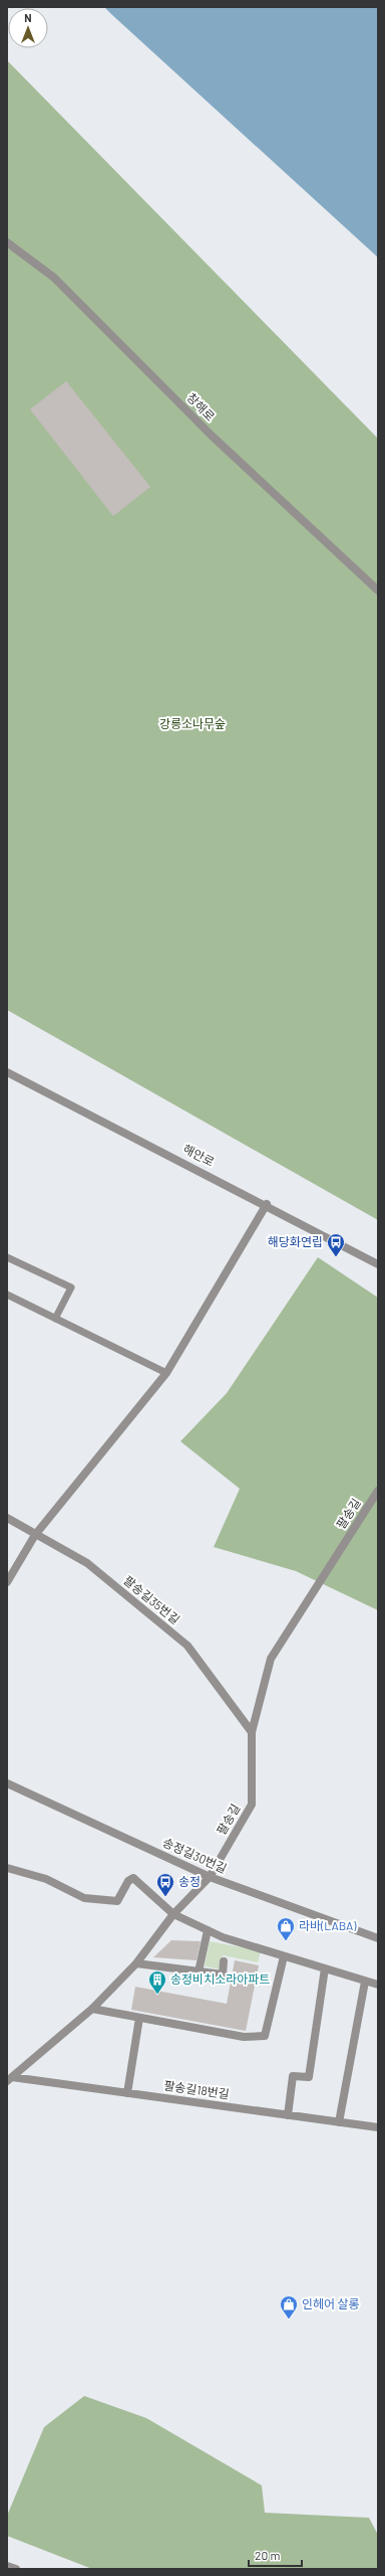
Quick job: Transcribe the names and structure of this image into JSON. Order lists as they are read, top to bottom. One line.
{"streets":{"street":["창해로","해안로","팔송길","팔송길35번길","송정길30번길","팔송길18번길"]},"crossings":[["팔송길","팔송길35번길"],["팔송길","송정길30번길"],["팔송길","팔송길18번길"]],"parks":["강릉소나무숲"],"places":{"bus stop":["해당화연립","송정"],"shop":["라바(LABA)","인헤어 살롱"],"building":["송정비치소라아파트"]},"scale_bar":"20 m","north":"top"}
